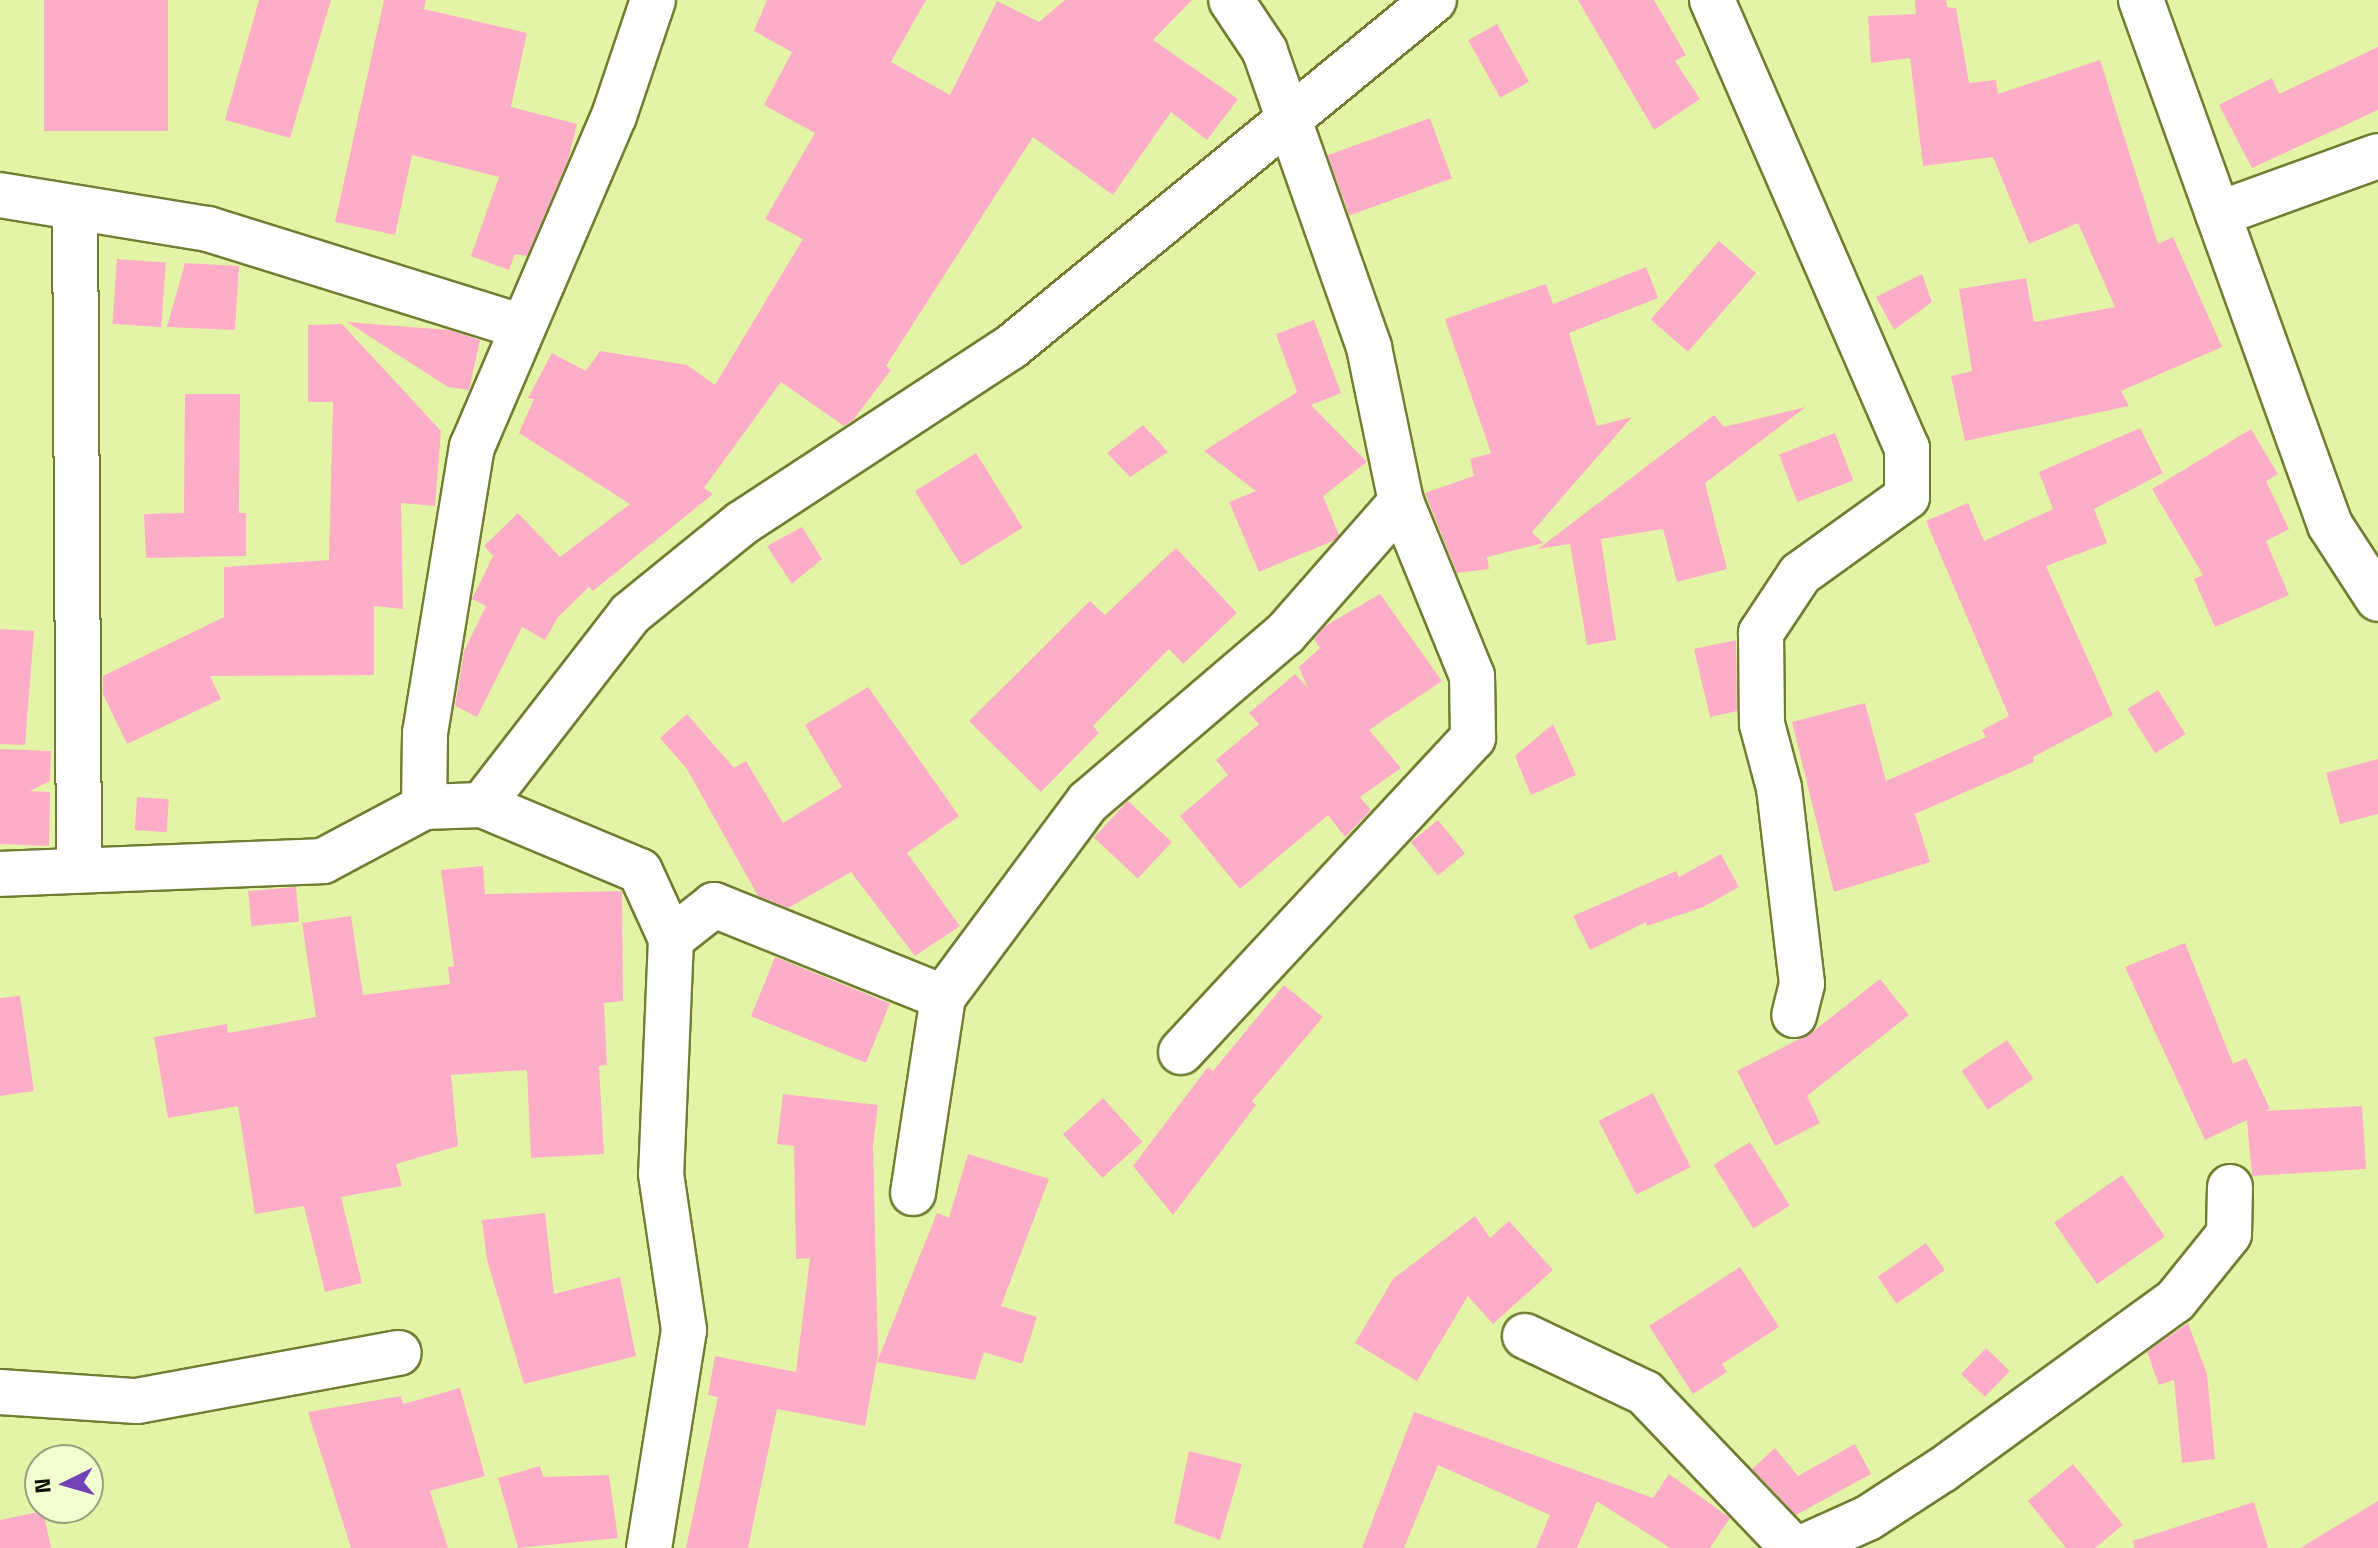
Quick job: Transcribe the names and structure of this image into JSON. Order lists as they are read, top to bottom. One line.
{"north":"left"}
